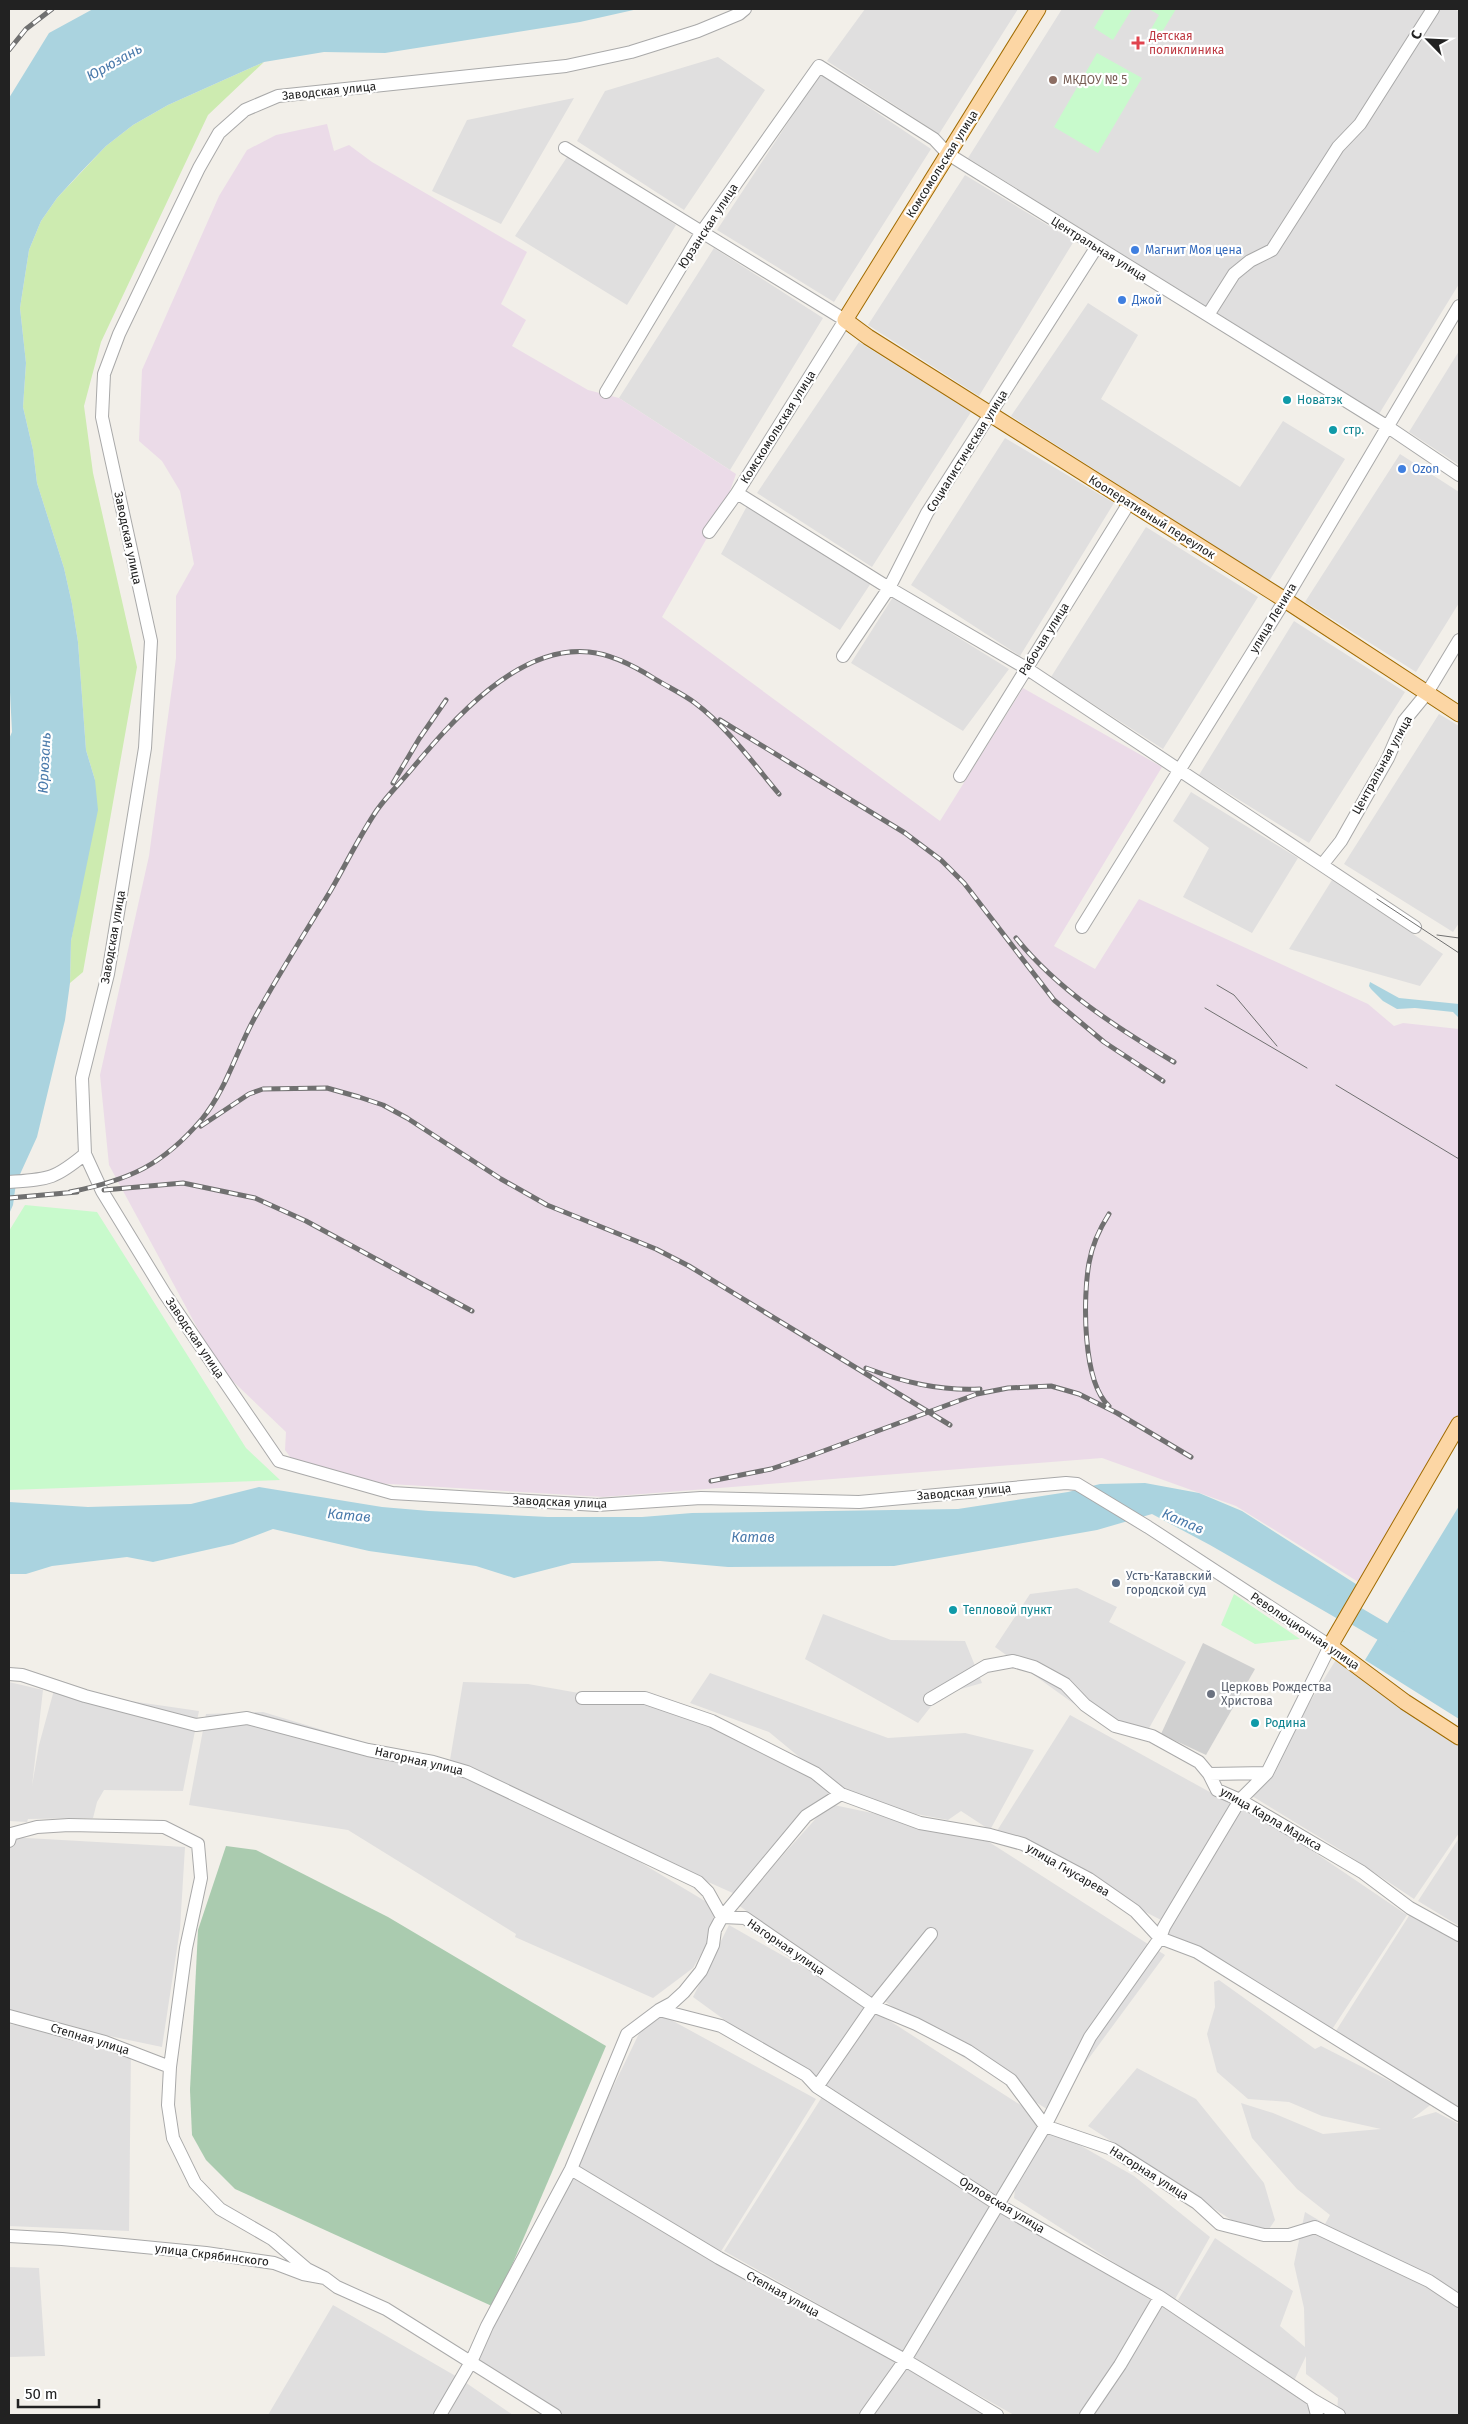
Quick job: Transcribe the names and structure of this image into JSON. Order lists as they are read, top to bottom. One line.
{"streets":{"main road":["Комсомольская улица","Кооперативный переулок","Революционная улица"],"street":["Заводская улица","Юрзанская улица","Центральная улица","Комскомольская улица","Социалистическая улица","улица Ленина","Рабочая улица","Нагорная улица","улица Карла Маркса","улица Гнусарева","Степная улица","Орловская улица","улица Скрябинского"]},"crossings":[["Заводская улица","Революционная улица"],["Комсомольская улица","Центральная улица"],["Комсомольская улица","Комскомольская улица"],["Комсомольская улица","Кооперативный переулок"],["Юрзанская улица","Центральная улица"],["Центральная улица","Социалистическая улица"],["Центральная улица","Кооперативный переулок"],["Центральная улица","улица Ленина"],["Комскомольская улица","Кооперативный переулок"],["Социалистическая улица","Кооперативный переулок"],["Кооперативный переулок","улица Ленина"],["Кооперативный переулок","Рабочая улица"]],"water":["Юрюзань","Катав"],"places":{"health":["Детская поликлиника"],"other":["МКДОУ № 5","Магнит Моя цена","Джой","Новатэк","стр.","Ozon","Усть-Катавский городской суд","Тепловой пункт","Церковь Рождества Христова","Родина"]},"scale_bar":"50 m","north":"top left"}
